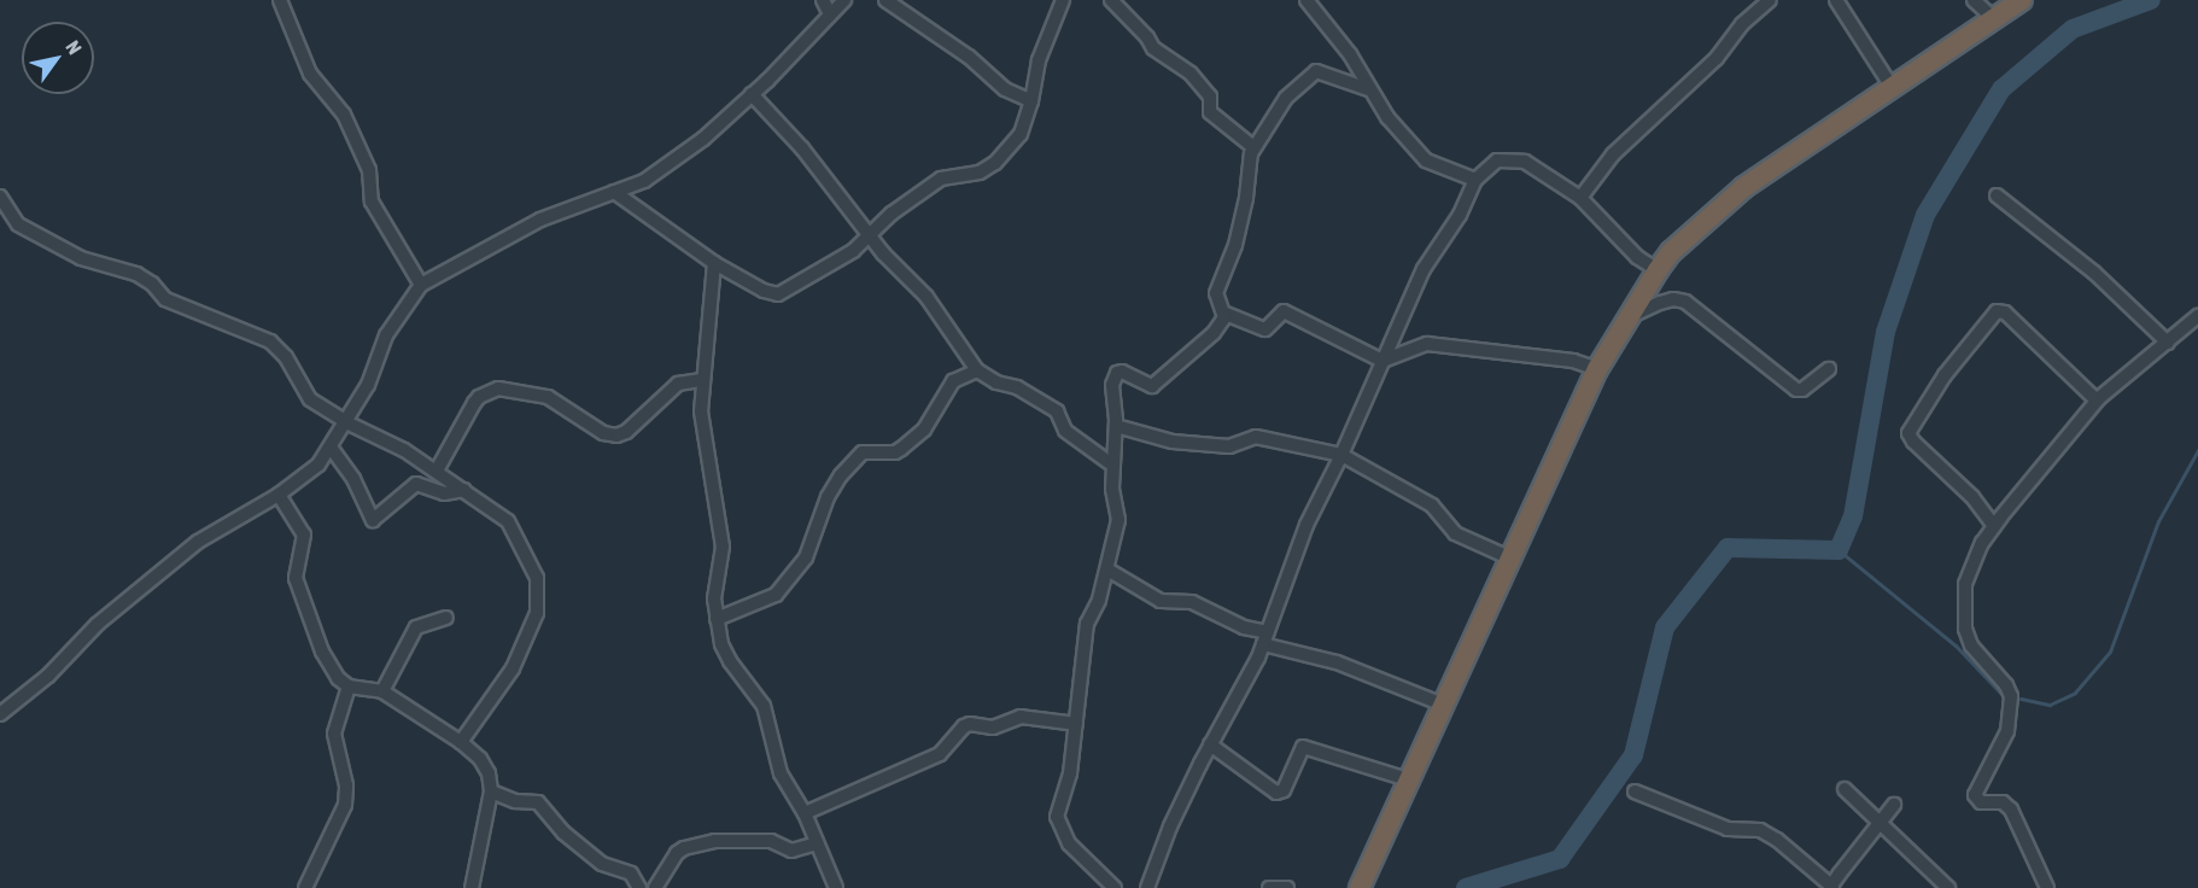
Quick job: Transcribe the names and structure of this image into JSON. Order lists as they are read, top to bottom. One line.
{"north":"top right"}
